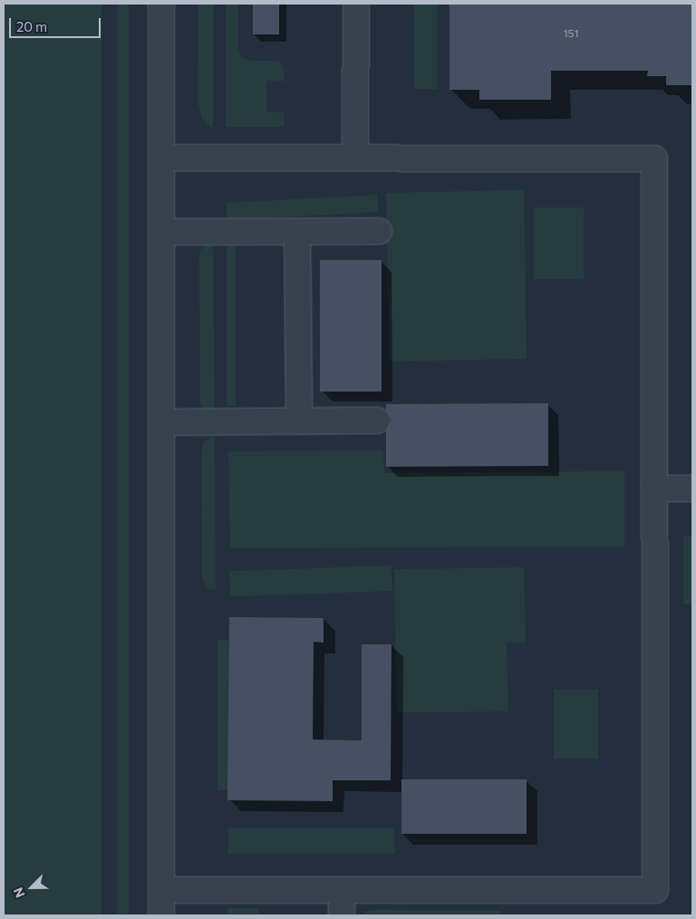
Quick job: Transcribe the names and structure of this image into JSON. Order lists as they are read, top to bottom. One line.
{"house_numbers":["151"],"scale_bar":"20 m","north":"bottom left"}
